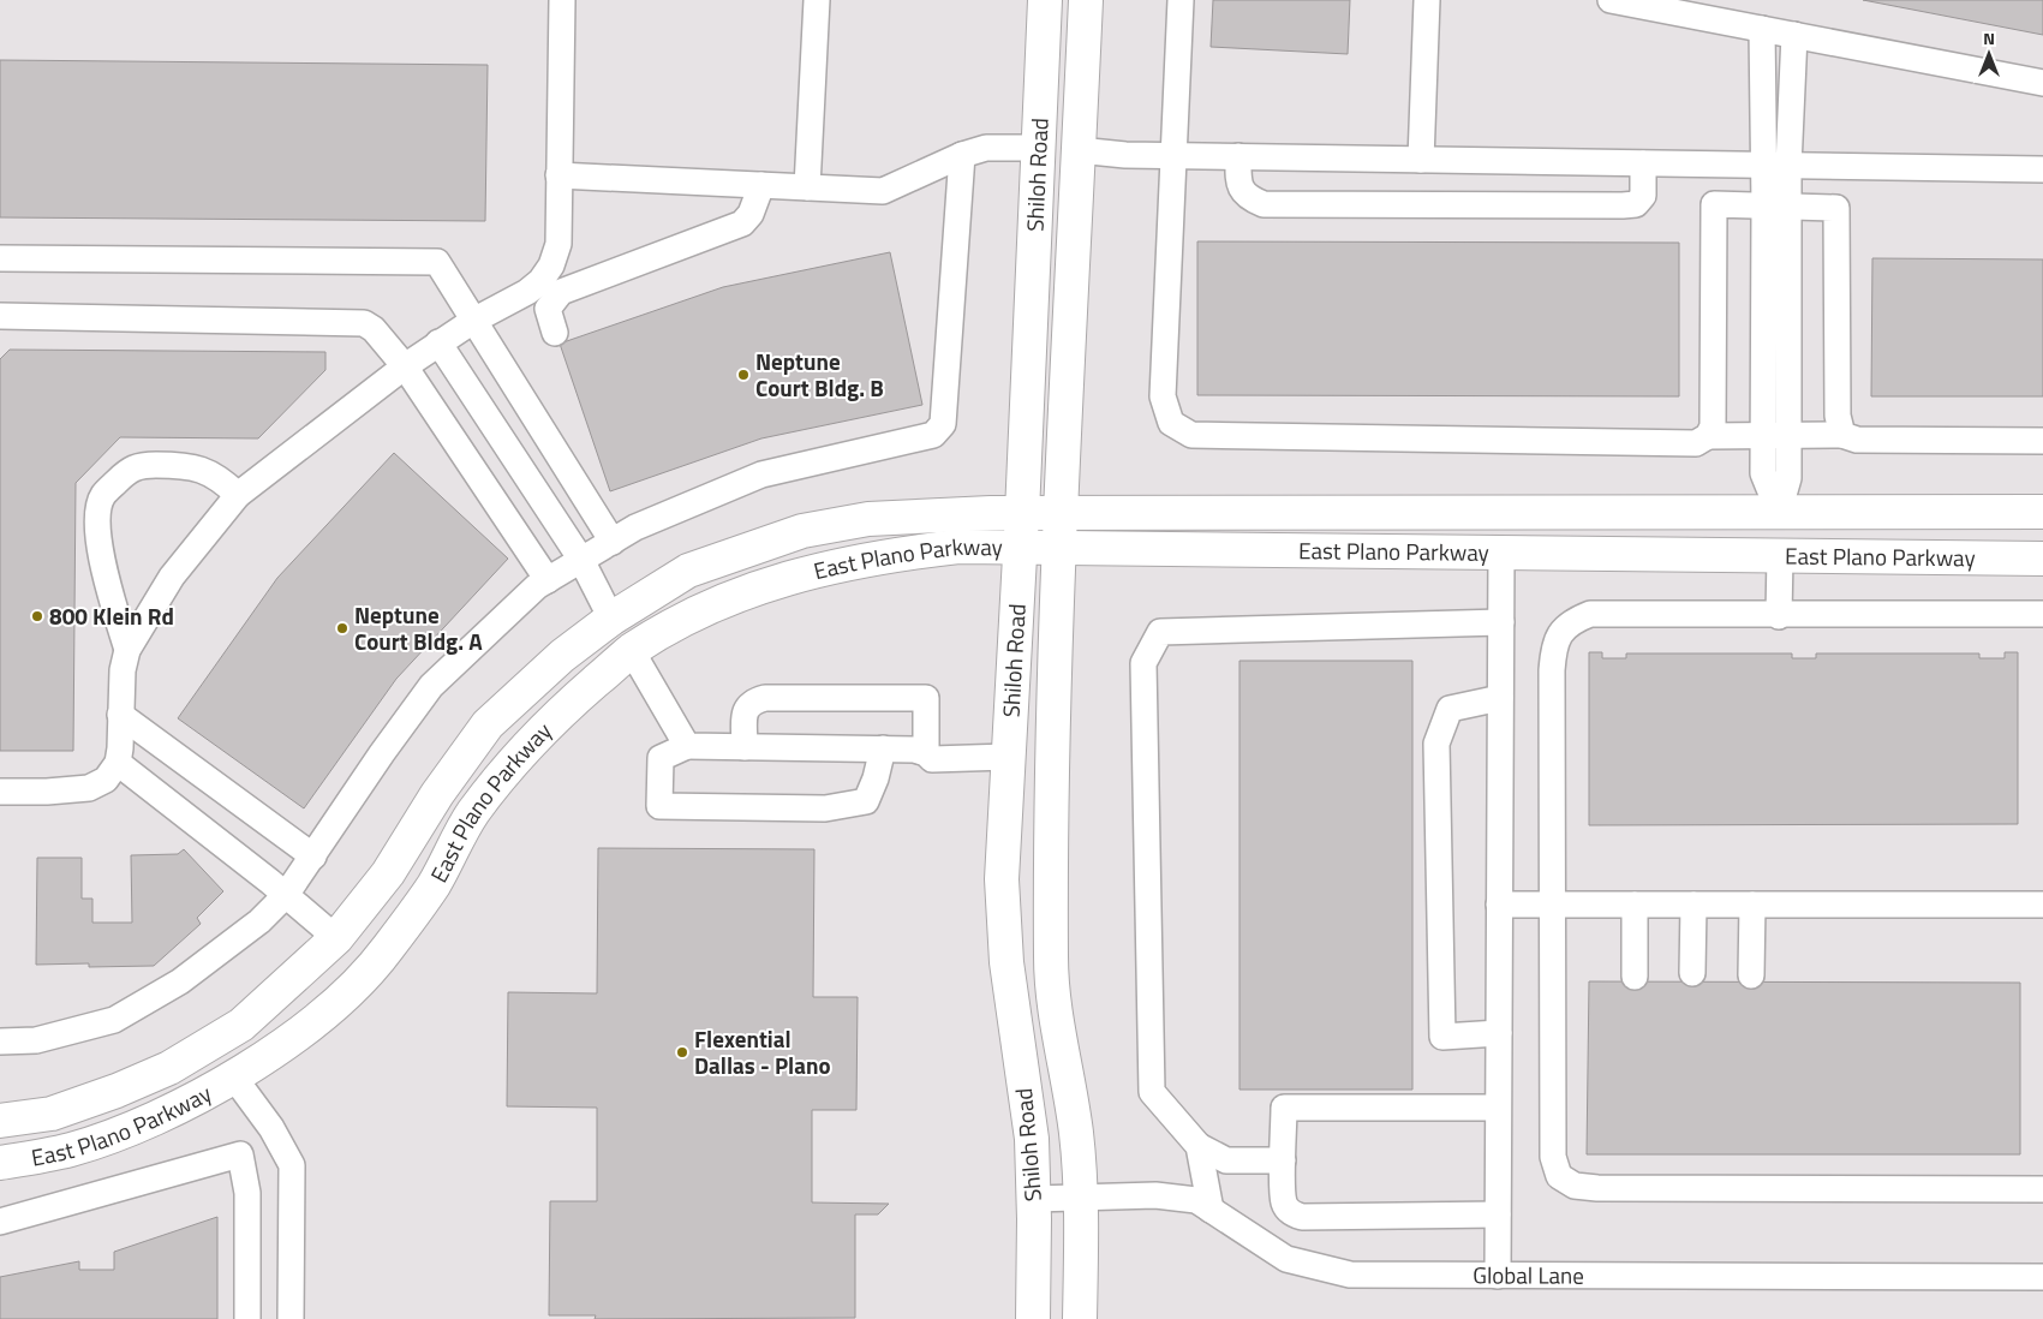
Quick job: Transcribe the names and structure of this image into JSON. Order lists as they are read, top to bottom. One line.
{"streets":{"main road":["Shiloh Road","East Plano Parkway"],"street":["Global Lane"]},"crossings":[["Shiloh Road","East Plano Parkway"],["Shiloh Road","Global Lane"]],"places":["Neptune Court Bldg. B","800 Klein Rd","Neptune Court Bldg. A","Flexential Dallas - Plano"],"north":"top"}
